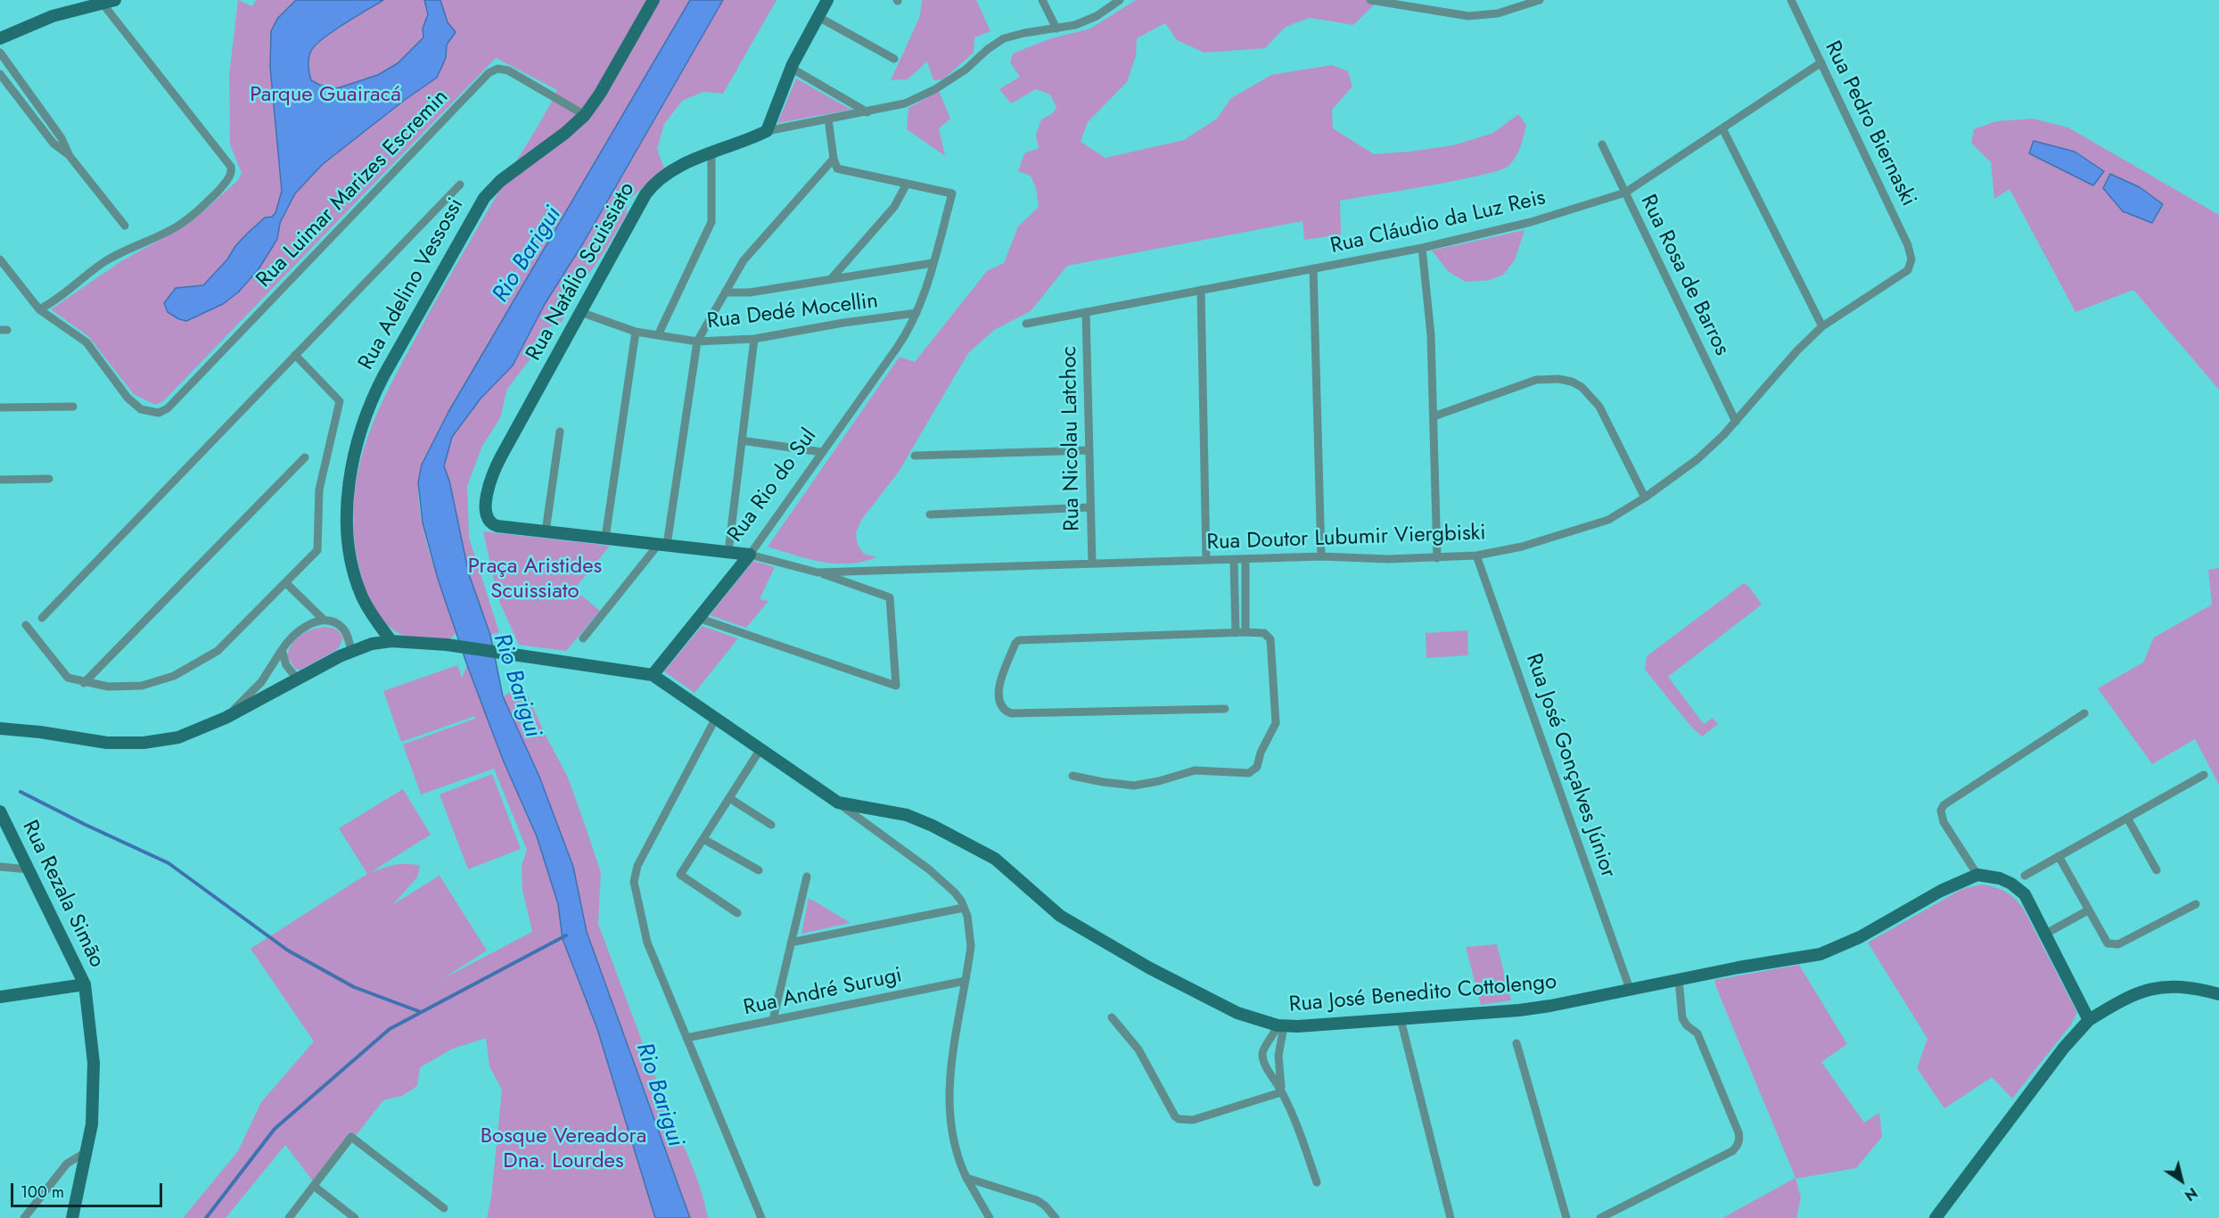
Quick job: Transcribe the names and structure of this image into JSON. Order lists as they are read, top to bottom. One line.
{"streets":{"main road":["Rua Natálio Scuissiato","Rua Adelino Vessossi","Rua Rio do Sul","Rua Rezala Simão","Rua José Benedito Cottolengo"],"street":["Rua Pedro Biernaski","Rua Luimar Marizes Escremin","Rua Cláudio da Luz Reis","Rua Rosa de Barros","Rua Dedé Mocellin","Rua Nicolau Latchoc","Rua Doutor Lubumir Viergbiski","Rua José Gonçalves Júnior","Rua André Surugi"]},"crossings":[["Rua Pedro Biernaski","Rua Cláudio da Luz Reis"],["Rua Pedro Biernaski","Rua Doutor Lubumir Viergbiski"],["Rua Luimar Marizes Escremin","Rua Adelino Vessossi"],["Rua Cláudio da Luz Reis","Rua Rosa de Barros"],["Rua Cláudio da Luz Reis","Rua Nicolau Latchoc"],["Rua Natálio Scuissiato","Rua Dedé Mocellin"],["Rua Rosa de Barros","Rua Doutor Lubumir Viergbiski"],["Rua Adelino Vessossi","Rua José Benedito Cottolengo"],["Rua Dedé Mocellin","Rua Rio do Sul"],["Rua Nicolau Latchoc","Rua Doutor Lubumir Viergbiski"],["Rua Rio do Sul","Rua Doutor Lubumir Viergbiski"],["Rua Rio do Sul","Rua José Benedito Cottolengo"],["Rua Doutor Lubumir Viergbiski","Rua José Gonçalves Júnior"],["Rua José Gonçalves Júnior","Rua José Benedito Cottolengo"]],"water":["Rio Barigui"],"parks":["Parque Guairacá","Praça Aristides Scuissiato","Bosque Vereadora Dna. Lourdes"],"scale_bar":"100 m","north":"bottom right"}
